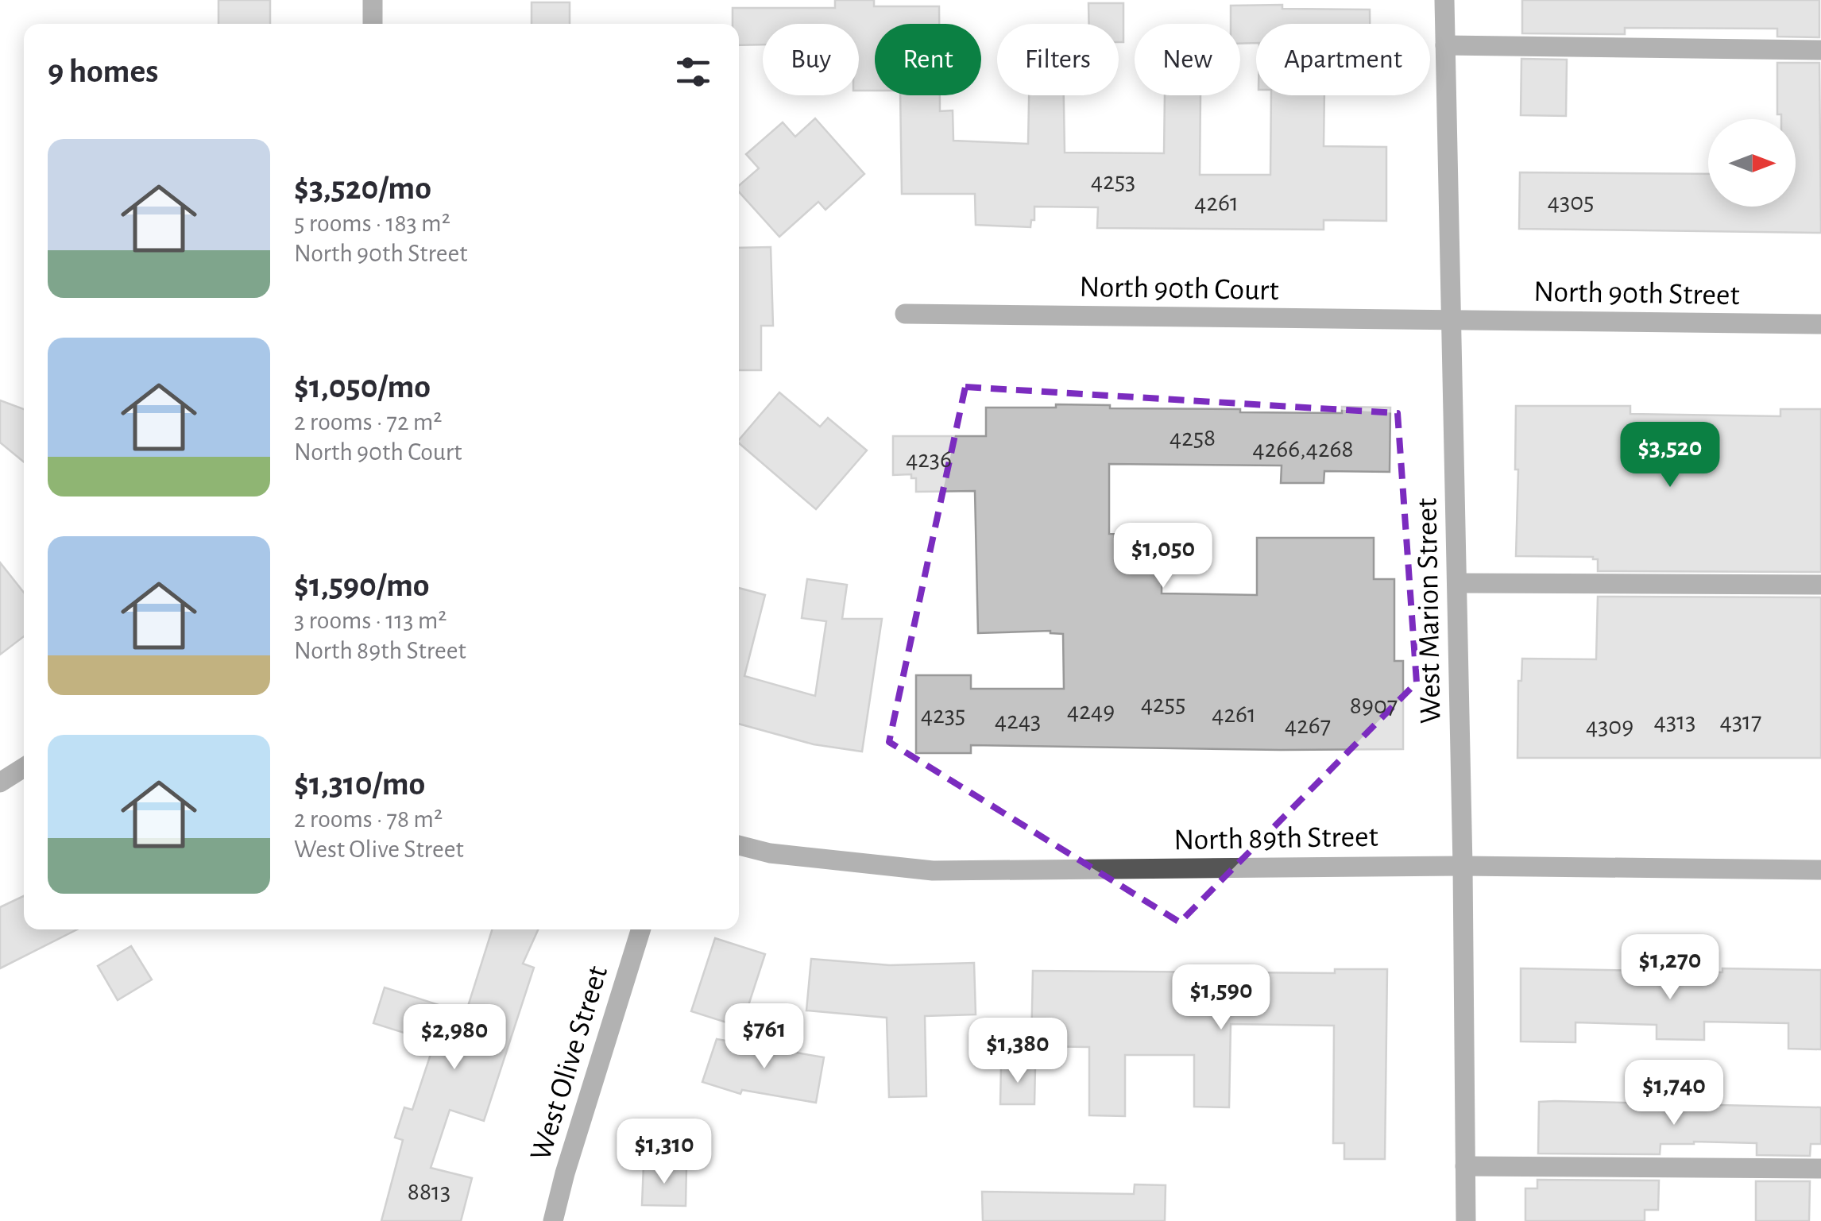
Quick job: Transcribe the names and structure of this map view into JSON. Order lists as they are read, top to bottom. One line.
{"streets":{"street":["North 90th Court","North 90th Street","West Marion Street","North 89th Street","West Olive Street"]},"crossings":[["North 90th Court","North 90th Street"],["North 90th Court","West Marion Street"],["North 90th Street","West Marion Street"],["West Marion Street","North 89th Street"]],"house_numbers":["4253","4305","4261","4258","4266,4268","4236","4255","8907","4249","4261","4235","4243","4313","4317","4267","4309","8813"],"north":"right","page":{"chip":["Buy","Rent","Filters","New","Apartment"],"heading":"9 homes","list":[{"name":"$3,520/mo","note":"5 rooms · 183 m² · North 90th Street"},{"name":"$1,050/mo","note":"2 rooms · 72 m² · North 90th Court"},{"name":"$1,590/mo","note":"3 rooms · 113 m² · North 89th Street"},{"name":"$1,310/mo","note":"2 rooms · 78 m² · West Olive Street"}],"price":["$3,520","$1,050","$1,270","$1,590","$761","$2,980","$1,380","$1,740","$1,310"]}}
